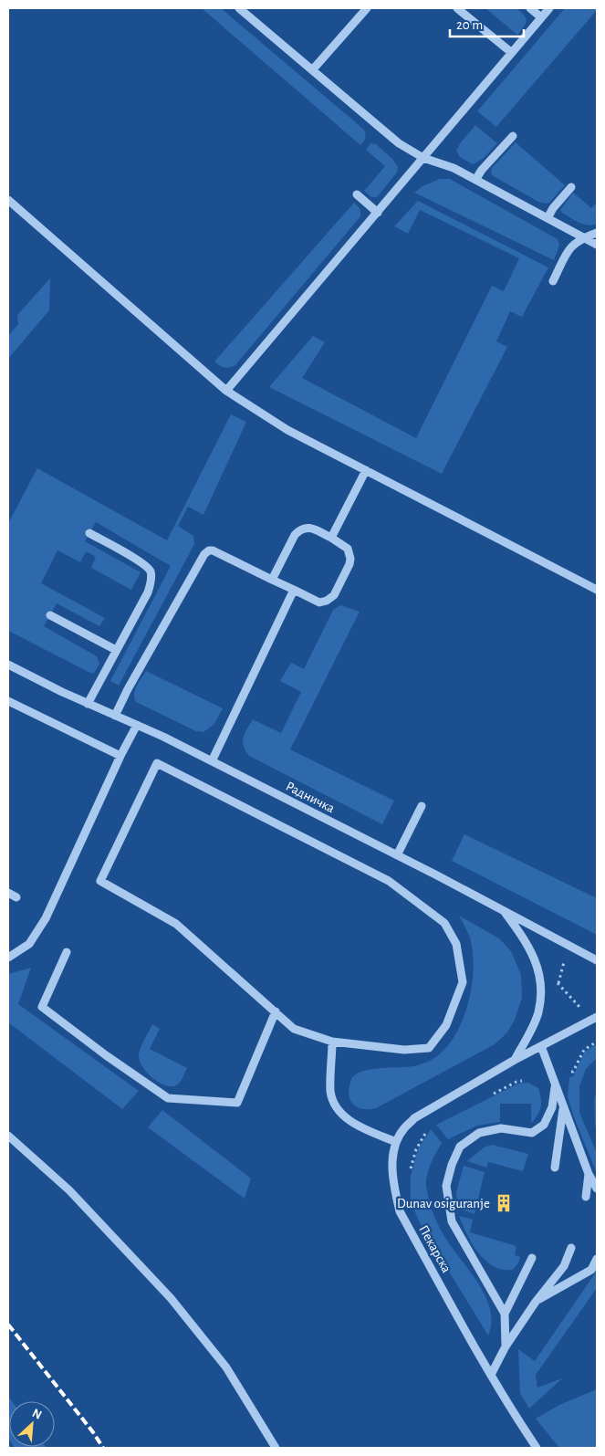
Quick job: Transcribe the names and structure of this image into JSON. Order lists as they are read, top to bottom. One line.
{"streets":{"street":["Радничка","Пекарска"]},"places":{"building":["Dunav osiguranje"]},"scale_bar":"20 m","north":"top right"}
